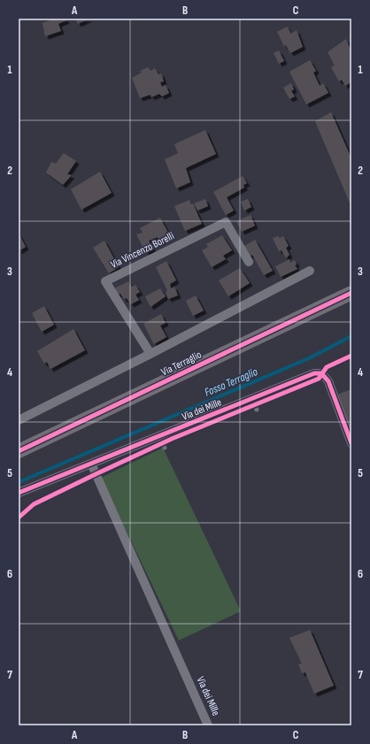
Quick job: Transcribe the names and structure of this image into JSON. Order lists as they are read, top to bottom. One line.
{"streets":{"main road":["Via Terraglio"],"street":["Via Vincenzo Borelli","Via dei Mille"]},"water":["Fosso Terraglio"],"grid":{"columns":["A","B","C"],"rows":["1","2","3","4","5","6","7"]}}
